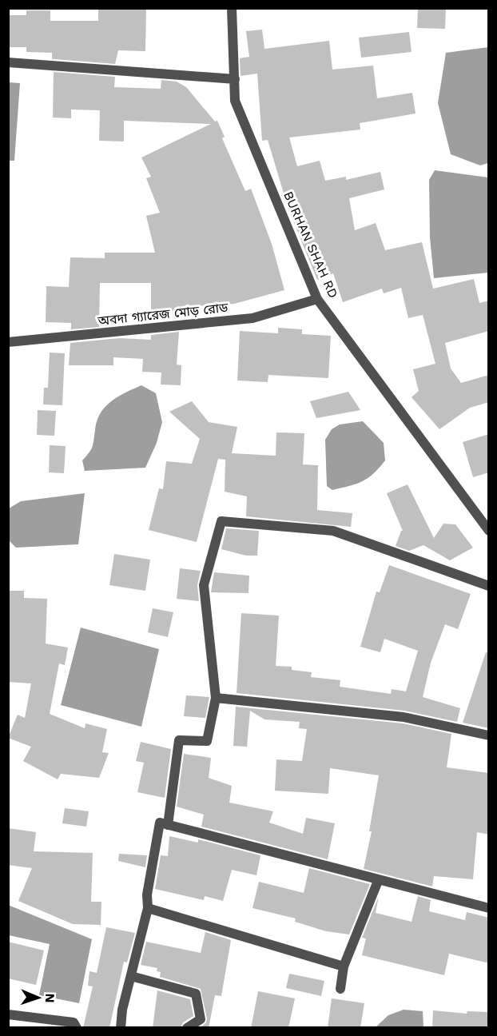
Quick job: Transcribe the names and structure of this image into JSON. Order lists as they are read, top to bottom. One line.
{"streets":{"street":["BURHAN SHAH RD","অবদা গ্যারেজ মোড় রোড"]},"crossings":[["BURHAN SHAH RD","অবদা গ্যারেজ মোড় রোড"]],"north":"right"}
